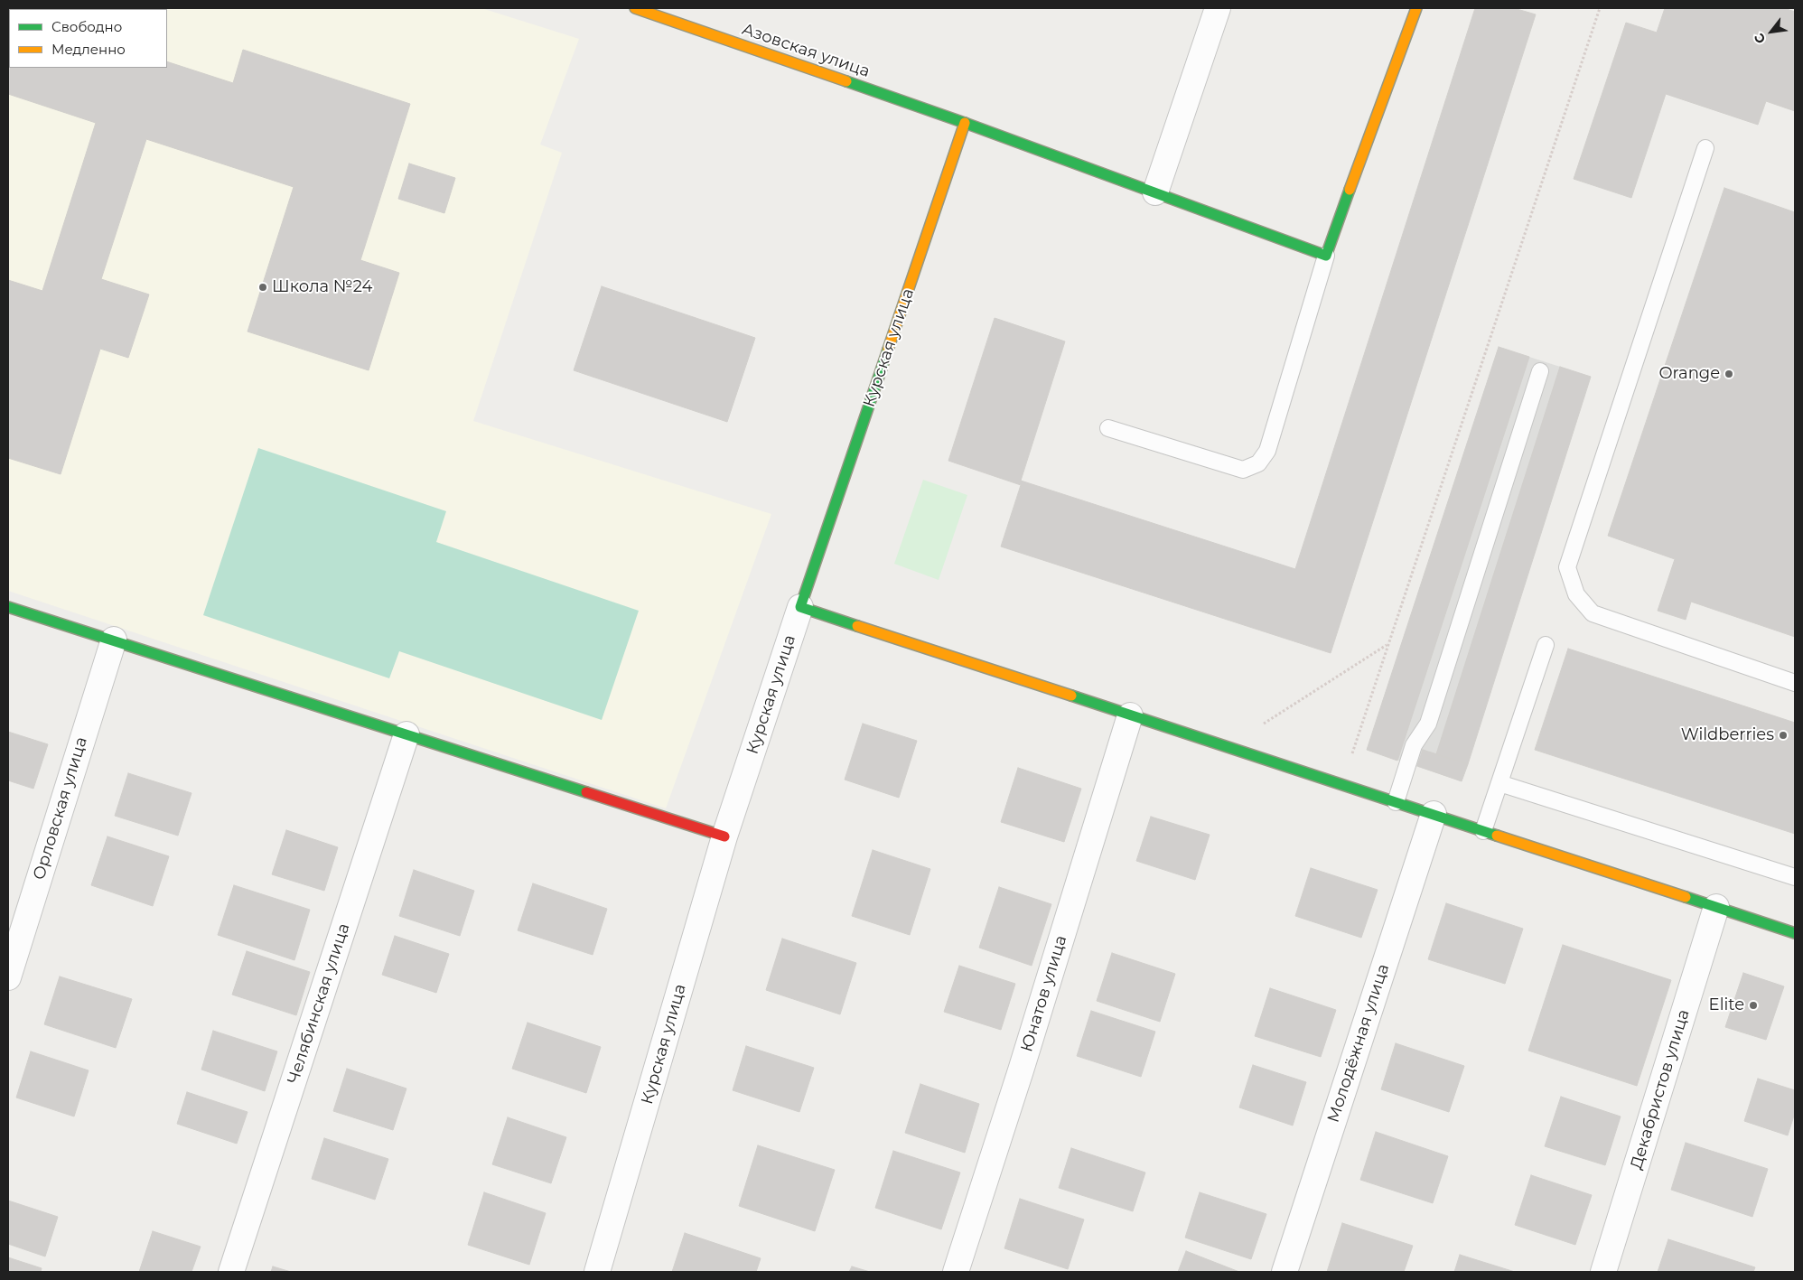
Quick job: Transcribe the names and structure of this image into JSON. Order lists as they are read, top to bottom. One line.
{"streets":{"street":["Азовская улица","Курская улица","Орловская улица","Юнатов улица","Челябинская улица","Молодёжная улица","Декабристов улица"]},"crossings":[["Азовская улица","Курская улица"]],"places":["Школа №24","Orange","Wildberries","Elite"],"legend":["Свободно","Медленно"],"north":"bottom left"}
